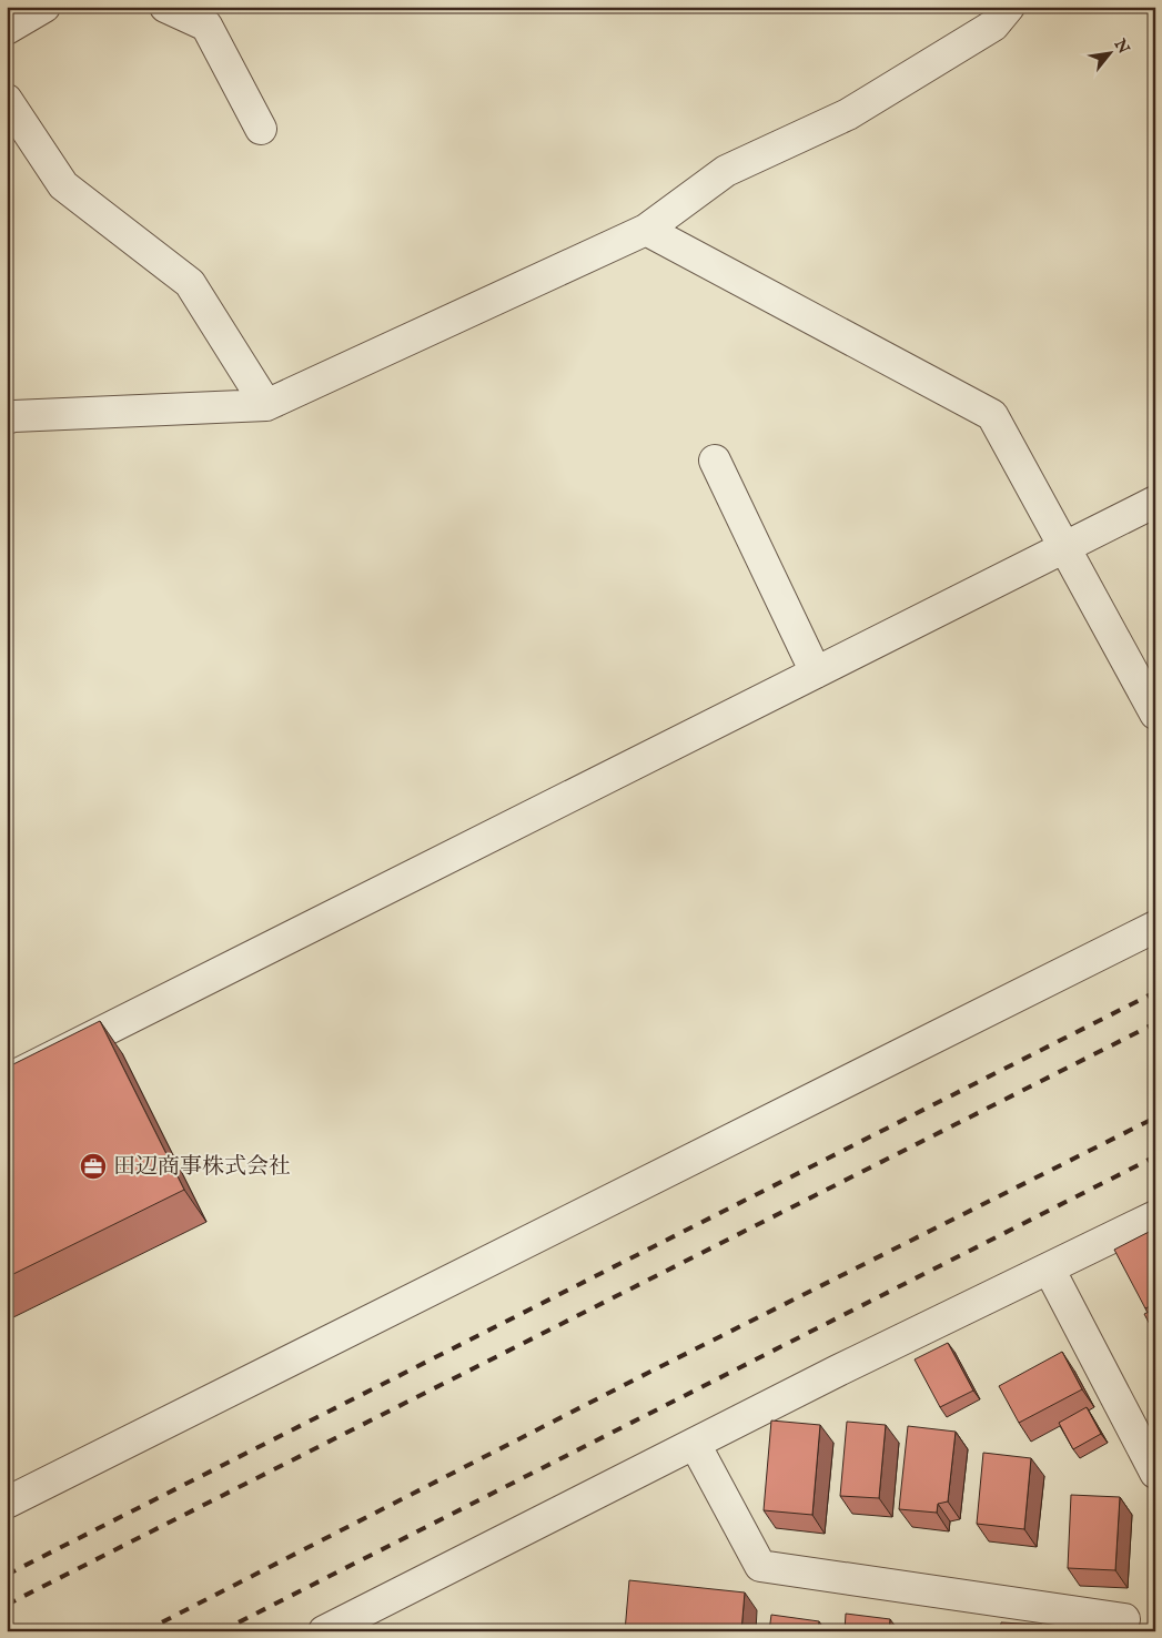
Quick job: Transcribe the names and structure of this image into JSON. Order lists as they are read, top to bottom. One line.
{"places":{"office":["田辺商事株式会社"]},"north":"top right"}
